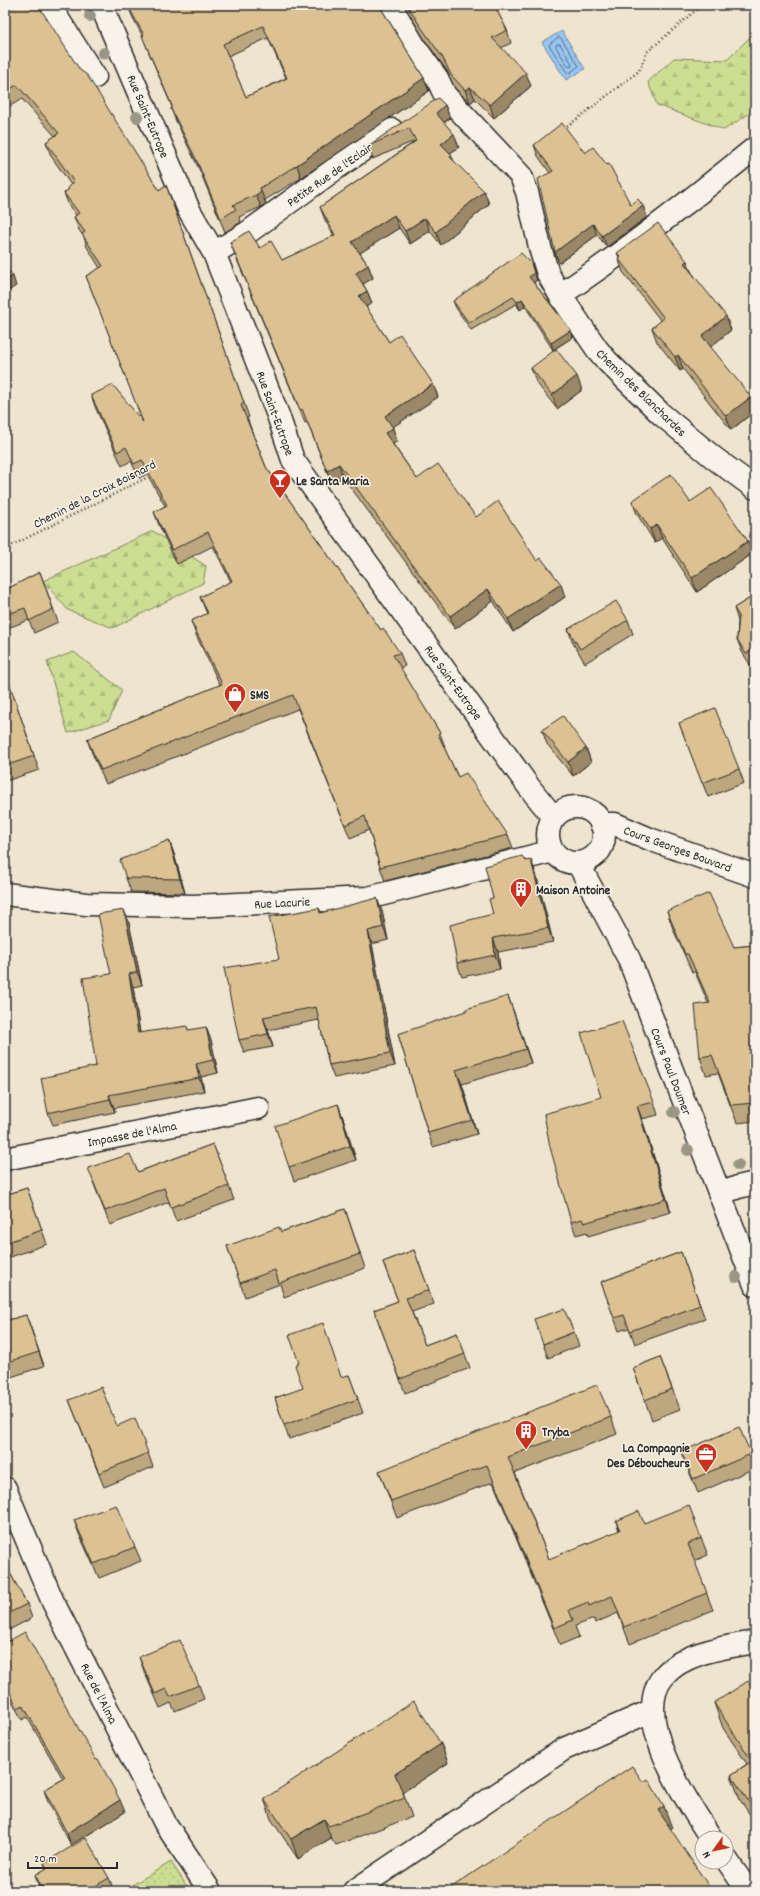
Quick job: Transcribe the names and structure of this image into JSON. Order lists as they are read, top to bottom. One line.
{"streets":{"street":["Rue Saint-Eutrope","Petite Rue de l'Eclair","Chemin des Blanchardes","Cours Georges Bouvard","Rue Lacurie","Cours Paul Doumer","Impasse de l'Alma","Rue de l'Alma"],"path":["Chemin de la Croix Boisnard"]},"crossings":[["Rue Saint-Eutrope","Petite Rue de l'Eclair"],["Rue Saint-Eutrope","Cours Georges Bouvard"],["Rue Saint-Eutrope","Rue Lacurie"],["Rue Saint-Eutrope","Cours Paul Doumer"],["Cours Georges Bouvard","Rue Lacurie"],["Cours Georges Bouvard","Cours Paul Doumer"],["Rue Lacurie","Cours Paul Doumer"]],"places":{"bar":["Le Santa Maria"],"shop":["SMS"],"building":["Maison Antoine","Tryba"],"office":["La Compagnie Des Déboucheurs"]},"scale_bar":"20 m","north":"bottom left"}
